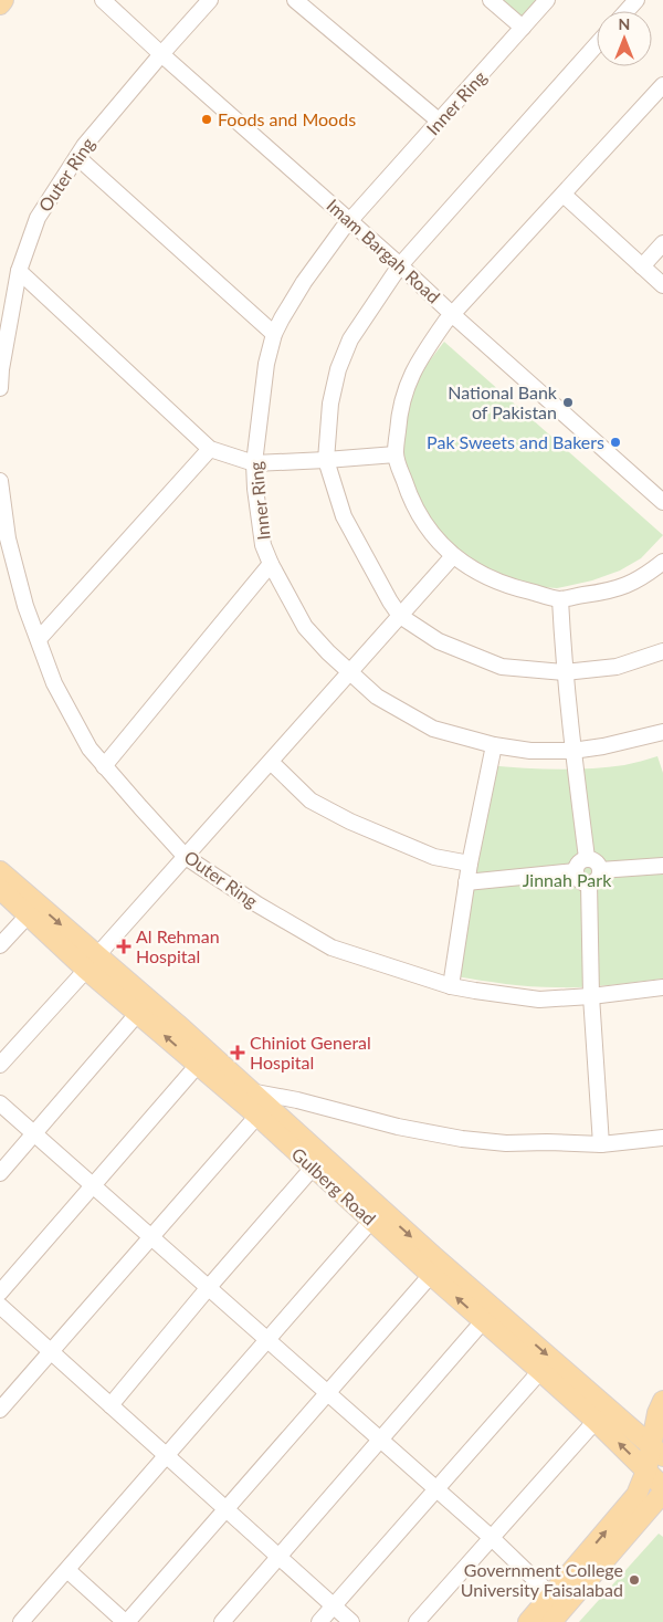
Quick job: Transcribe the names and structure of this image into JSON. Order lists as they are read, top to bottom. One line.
{"streets":{"main road":["Gulberg Road"],"street":["Inner Ring","Outer Ring","Imam Bargah Road"]},"crossings":[["Inner Ring","Imam Bargah Road"],["Outer Ring","Imam Bargah Road"]],"parks":["Jinnah Park"],"places":{"other":["Foods and Moods","National Bank of Pakistan","Pak Sweets and Bakers","Government College University Faisalabad"],"health":["Al Rehman Hospital","Chiniot General Hospital"]},"north":"top"}
